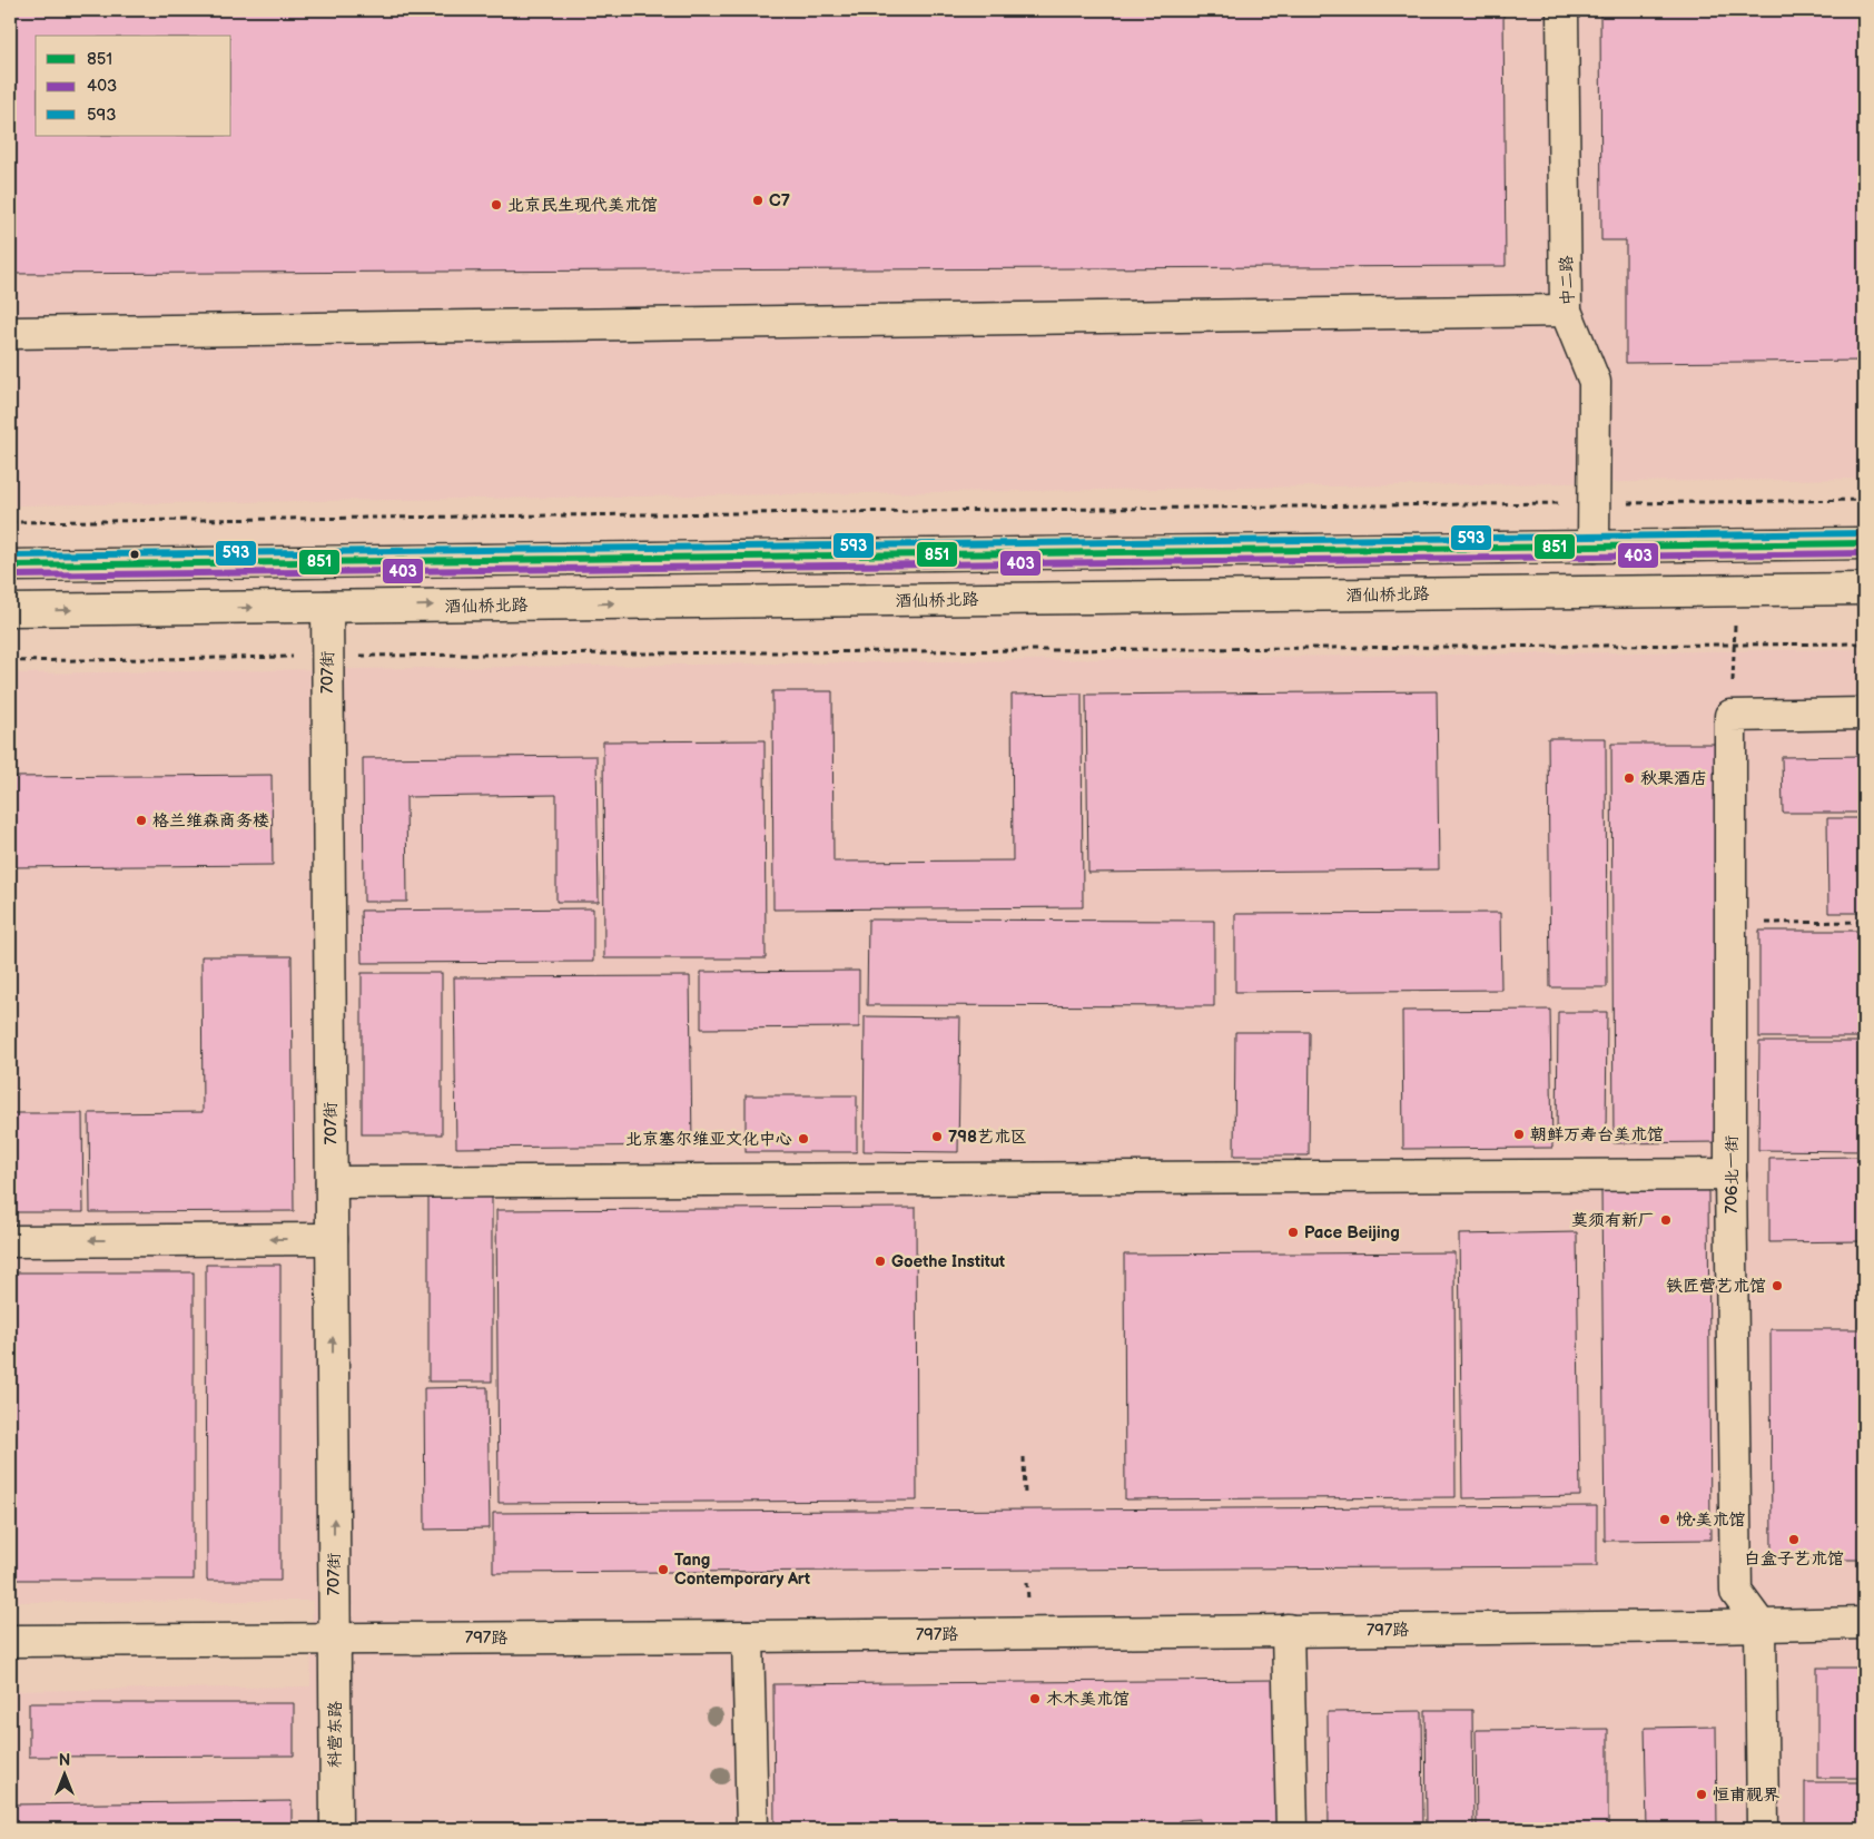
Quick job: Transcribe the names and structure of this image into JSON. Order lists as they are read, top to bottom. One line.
{"streets":{"street":["中二路","酒仙桥北路","707街","706北一街","797路","科营东路"]},"crossings":[["酒仙桥北路","707街"],["707街","797路"],["707街","科营东路"],["706北一街","797路"],["797路","科营东路"]],"one_way":["707街"],"places":["C7","北京民生现代美术馆","秋果酒店","格兰维森商务楼","朝鲜万寿台美术馆","798艺术区","北京塞尔维亚文化中心","莫须有新厂","Pace Beijing","Goethe Institut","铁匠营艺术馆","悦·美术馆","白盒子艺术馆","Tang Contemporary Art","木木美术馆","恒甫视界"],"lines":["transit line 593","transit line 851","transit line 403"],"legend":["851","403","593"],"north":"top"}
